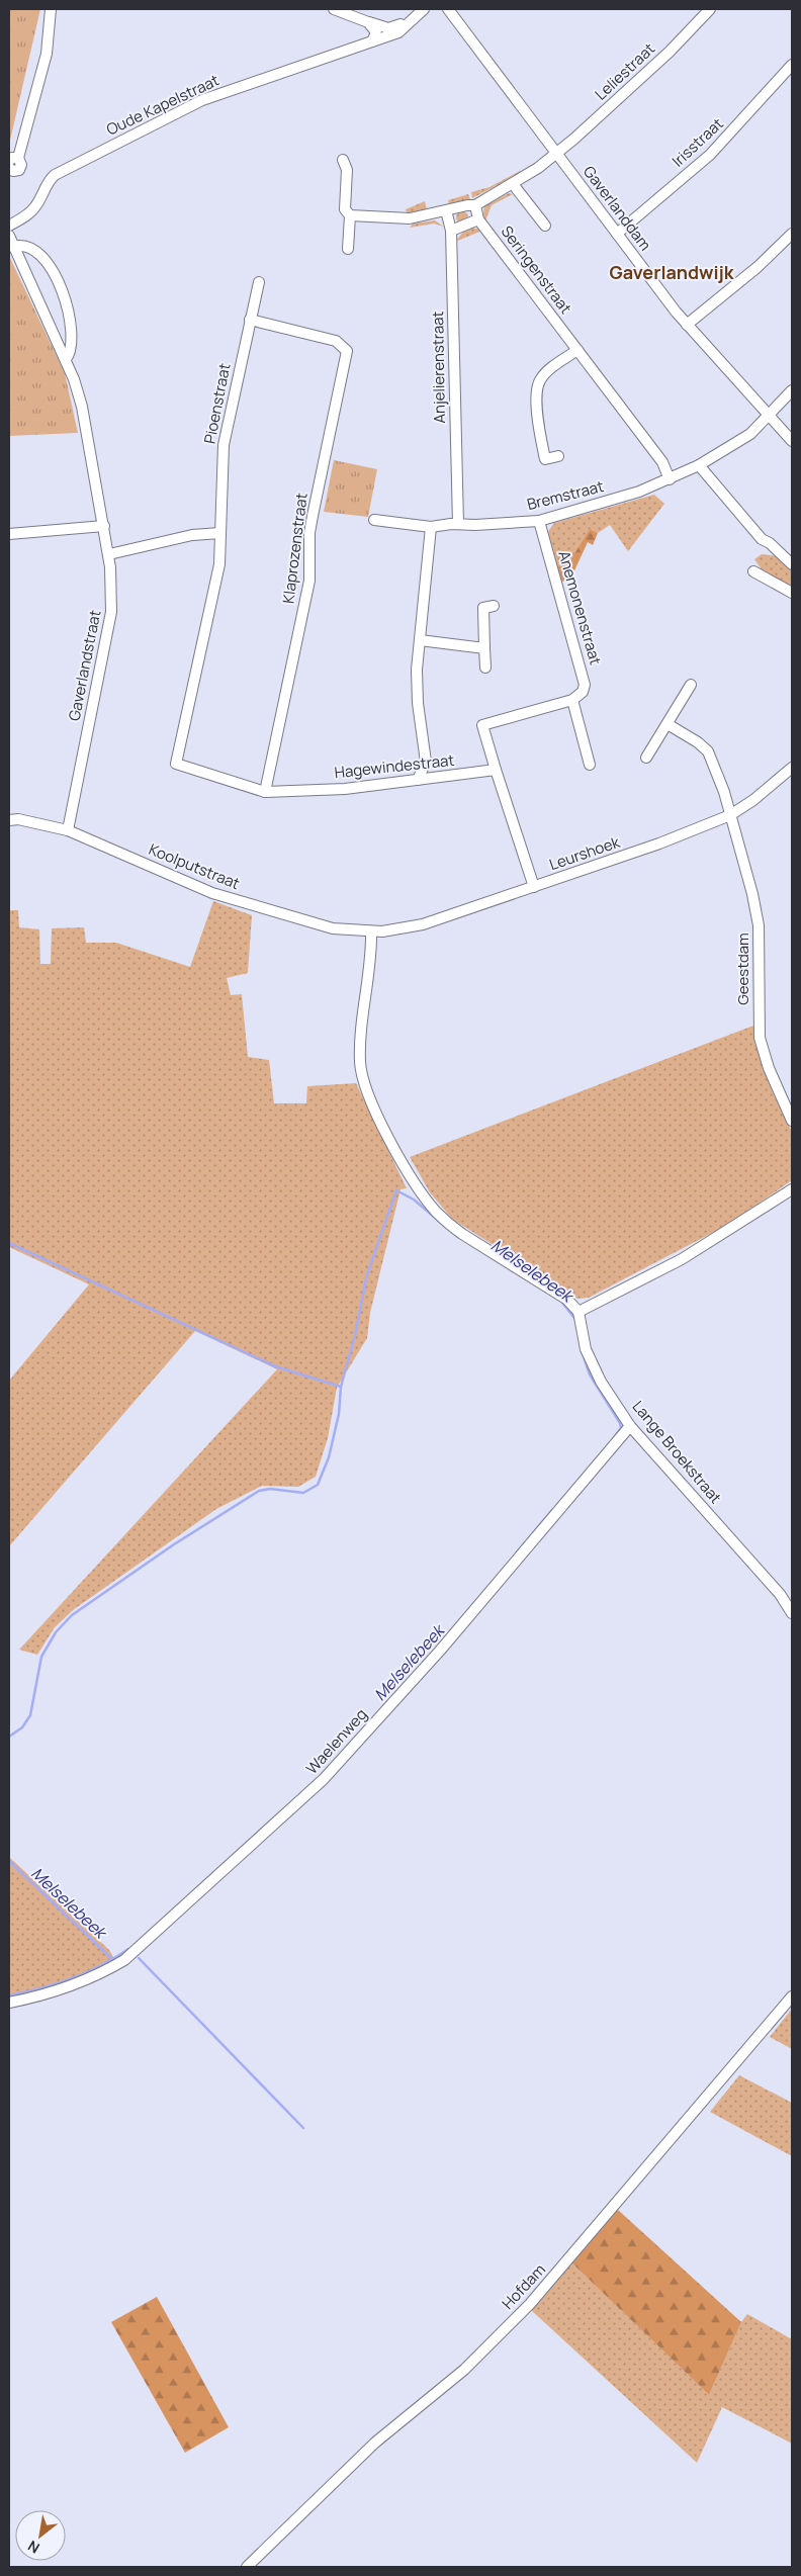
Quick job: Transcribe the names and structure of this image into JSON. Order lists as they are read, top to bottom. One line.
{"streets":{"street":["Leliestraat","Oude Kapelstraat","Irisstraat","Gaverlanddam","Seringenstraat","Anjelierenstraat","Pioenstraat","Bremstraat","Klaprozenstraat","Anemonenstraat","Gaverlandstraat","Hagewindestraat","Leurshoek","Koolputstraat","Geestdam","Lange Broekstraat","Waelenweg","Hofdam"]},"crossings":[["Leliestraat","Gaverlanddam"],["Leliestraat","Seringenstraat"],["Leliestraat","Anjelierenstraat"],["Irisstraat","Gaverlanddam"],["Gaverlanddam","Bremstraat"],["Seringenstraat","Bremstraat"],["Anjelierenstraat","Bremstraat"],["Pioenstraat","Klaprozenstraat"],["Pioenstraat","Hagewindestraat"],["Bremstraat","Anemonenstraat"],["Klaprozenstraat","Hagewindestraat"],["Gaverlandstraat","Koolputstraat"],["Leurshoek","Koolputstraat"],["Leurshoek","Geestdam"],["Lange Broekstraat","Waelenweg"]],"districts":["Gaverlandwijk"],"water":["Melselebeek"],"north":"bottom left"}
